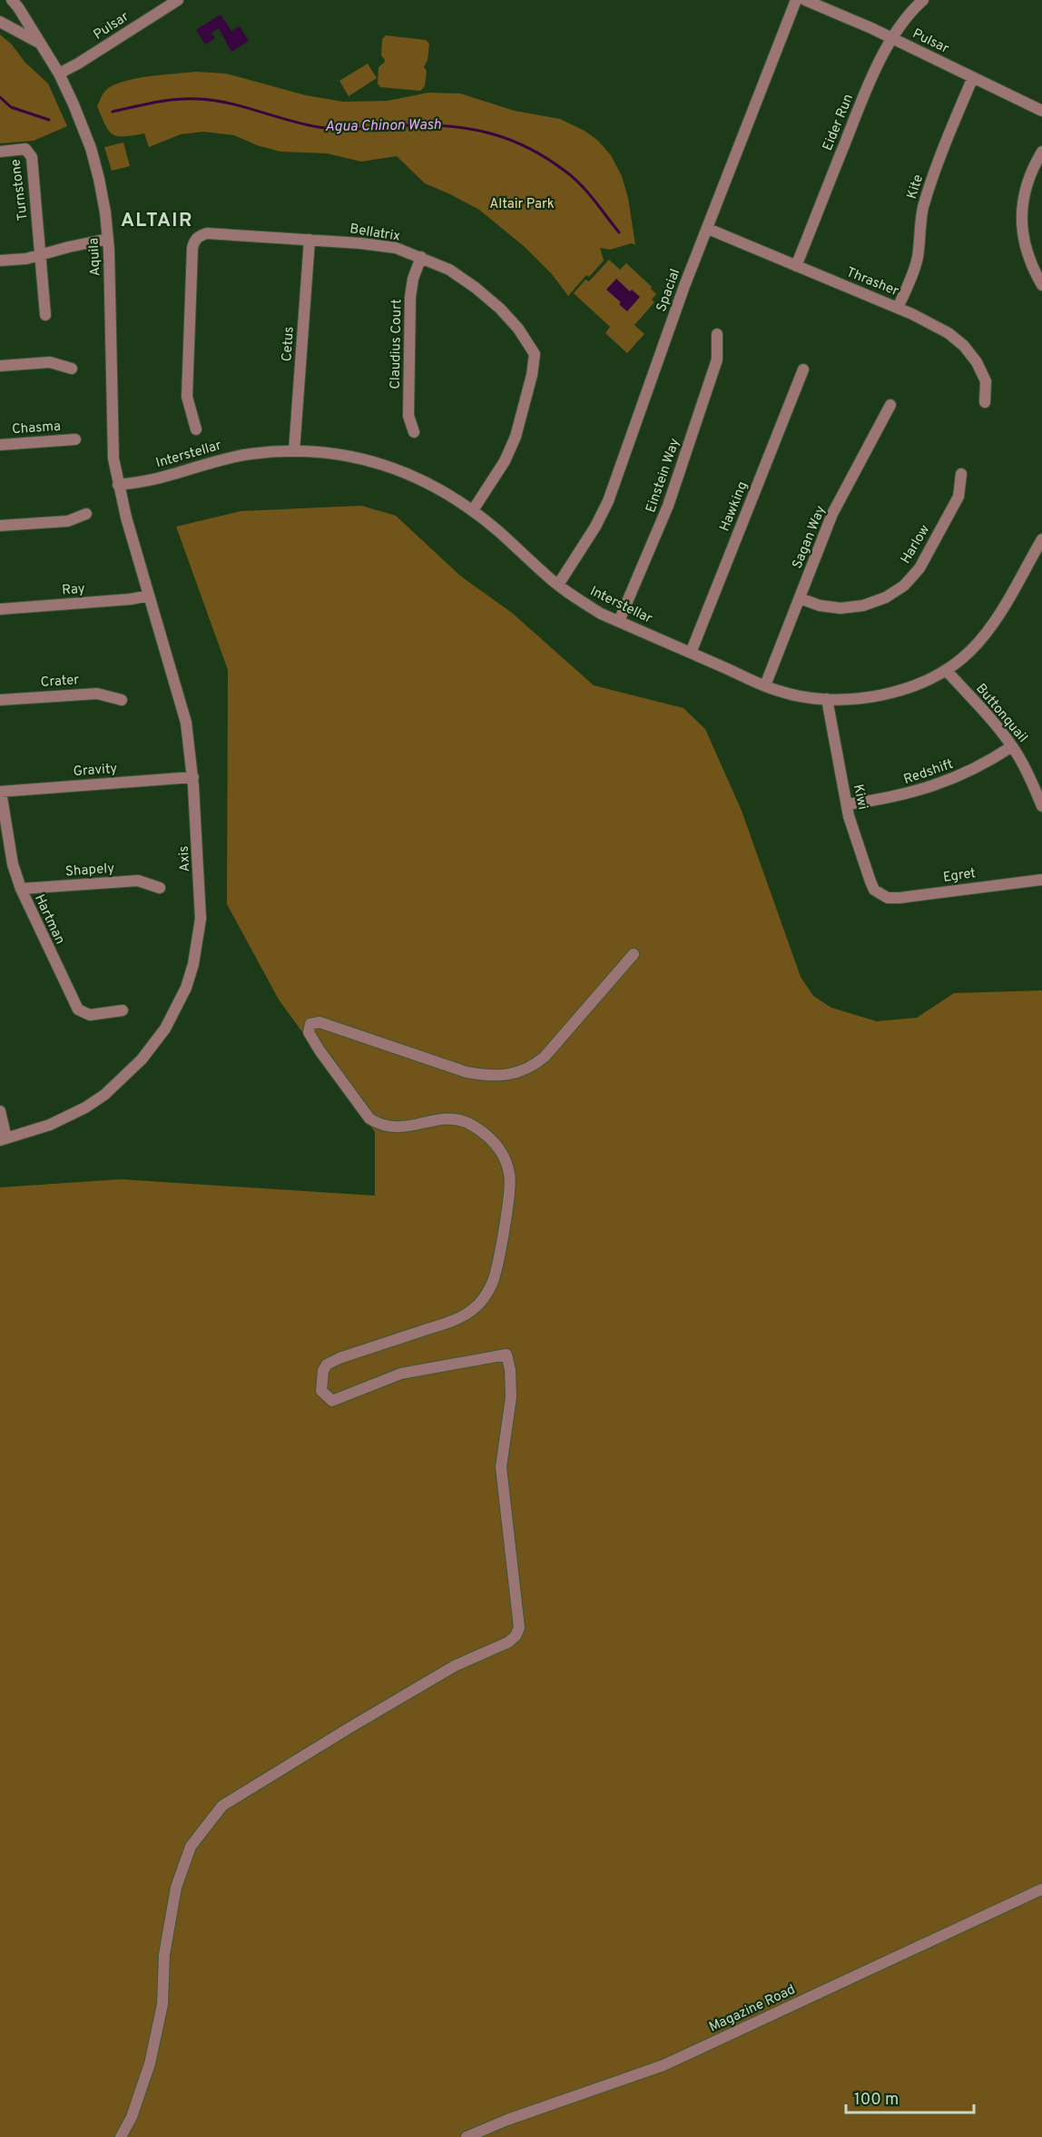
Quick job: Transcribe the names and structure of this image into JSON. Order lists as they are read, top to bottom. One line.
{"streets":{"street":["Pulsar","Eider Run","Kite","Turnstone","Bellatrix","Aquila","Thrasher","Spacial","Cetus","Claudius Court","Chasma","Interstellar","Einstein Way","Hawking","Sagan Way","Harlow","Ray","Crater","Buttonquail","Gravity","Redshift","Kiwi","Axis","Shapely","Egret","Hartman","Magazine Road"]},"crossings":[["Pulsar","Eider Run"],["Pulsar","Kite"],["Pulsar","Aquila"],["Eider Run","Thrasher"],["Kite","Thrasher"],["Bellatrix","Cetus"],["Bellatrix","Claudius Court"],["Bellatrix","Interstellar"],["Aquila","Interstellar"],["Aquila","Axis"],["Thrasher","Spacial"],["Spacial","Interstellar"],["Cetus","Interstellar"],["Interstellar","Einstein Way"],["Interstellar","Hawking"],["Interstellar","Sagan Way"],["Interstellar","Buttonquail"],["Interstellar","Kiwi"],["Interstellar","Axis"],["Sagan Way","Harlow"],["Ray","Axis"],["Buttonquail","Redshift"],["Gravity","Axis"],["Gravity","Hartman"],["Redshift","Kiwi"],["Kiwi","Egret"],["Shapely","Hartman"]],"districts":["ALTAIR"],"water":["Agua Chinon Wash"],"parks":["Altair Park"],"scale_bar":"100 m"}
